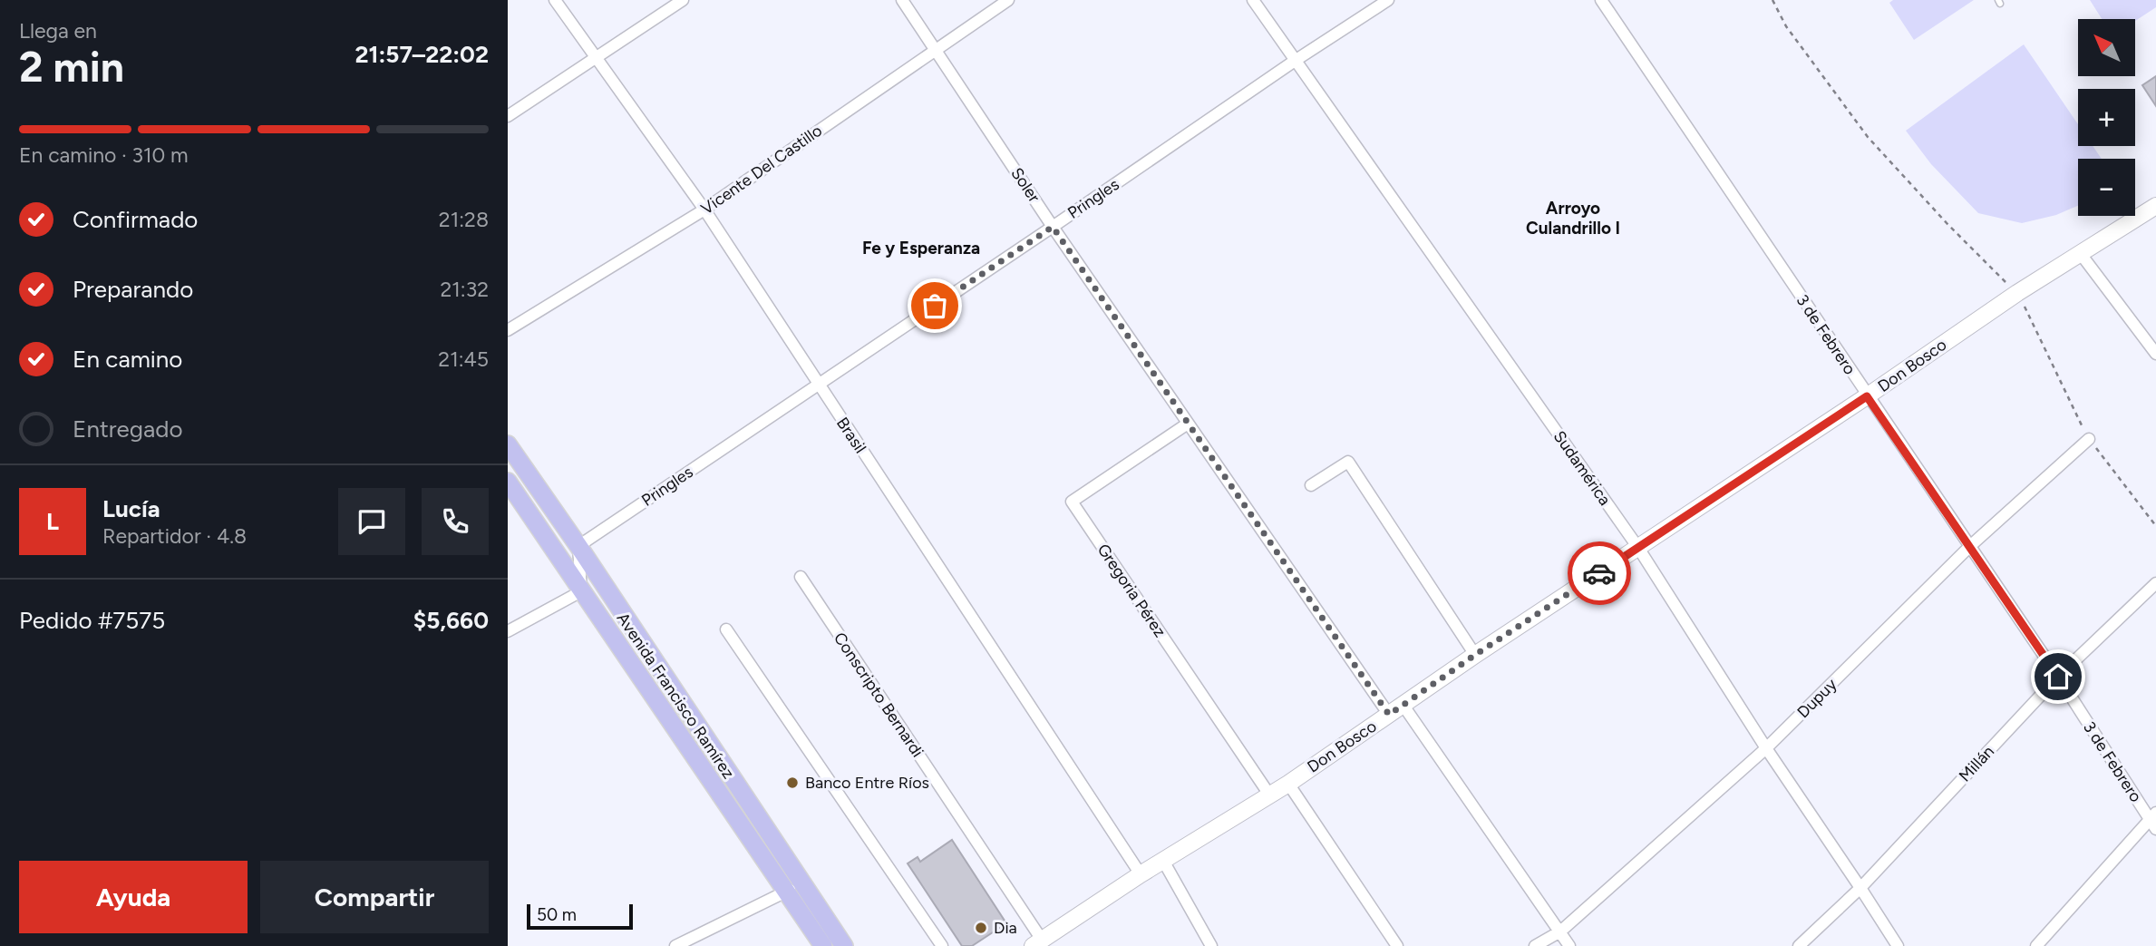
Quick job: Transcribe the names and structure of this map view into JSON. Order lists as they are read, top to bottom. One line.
{"streets":{"main road":["Don Bosco","Avenida Francisco Ramírez"],"street":["Vicente Del Castillo","Soler","Pringles","3 de Febrero","Brasil","Sudamérica","Gregoria Pérez","Conscripto Bernardi","Dupuy","Millán"]},"crossings":[["Vicente Del Castillo","Soler"],["Vicente Del Castillo","Brasil"],["Soler","Pringles"],["Soler","Don Bosco"],["Soler","Gregoria Pérez"],["Soler","Dupuy"],["Pringles","Brasil"],["Pringles","Sudamérica"],["Pringles","Avenida Francisco Ramírez"],["3 de Febrero","Don Bosco"],["3 de Febrero","Dupuy"],["3 de Febrero","Millán"],["Don Bosco","Brasil"],["Don Bosco","Sudamérica"],["Don Bosco","Gregoria Pérez"],["Don Bosco","Conscripto Bernardi"],["Sudamérica","Dupuy"],["Sudamérica","Millán"]],"districts":["Arroyo Culandrillo I","Fe y Esperanza"],"places":["Banco Entre Ríos","Dia"],"scale_bar":"50 m","north":"top left","page":{"heading":["2 min","Llega en","21:57–22:02"],"panel":["Lucía","Repartidor · 4.8","Pedido #7575","$5,660"],"map_buttons":["+","−"],"bar":"En camino · 310 m","list":[["Confirmado","21:28"],["Preparando","21:32"],["En camino","21:45"],"Entregado"],"round":"L","buttons":["Ayuda","Compartir"],"scale":"50 m"}}
